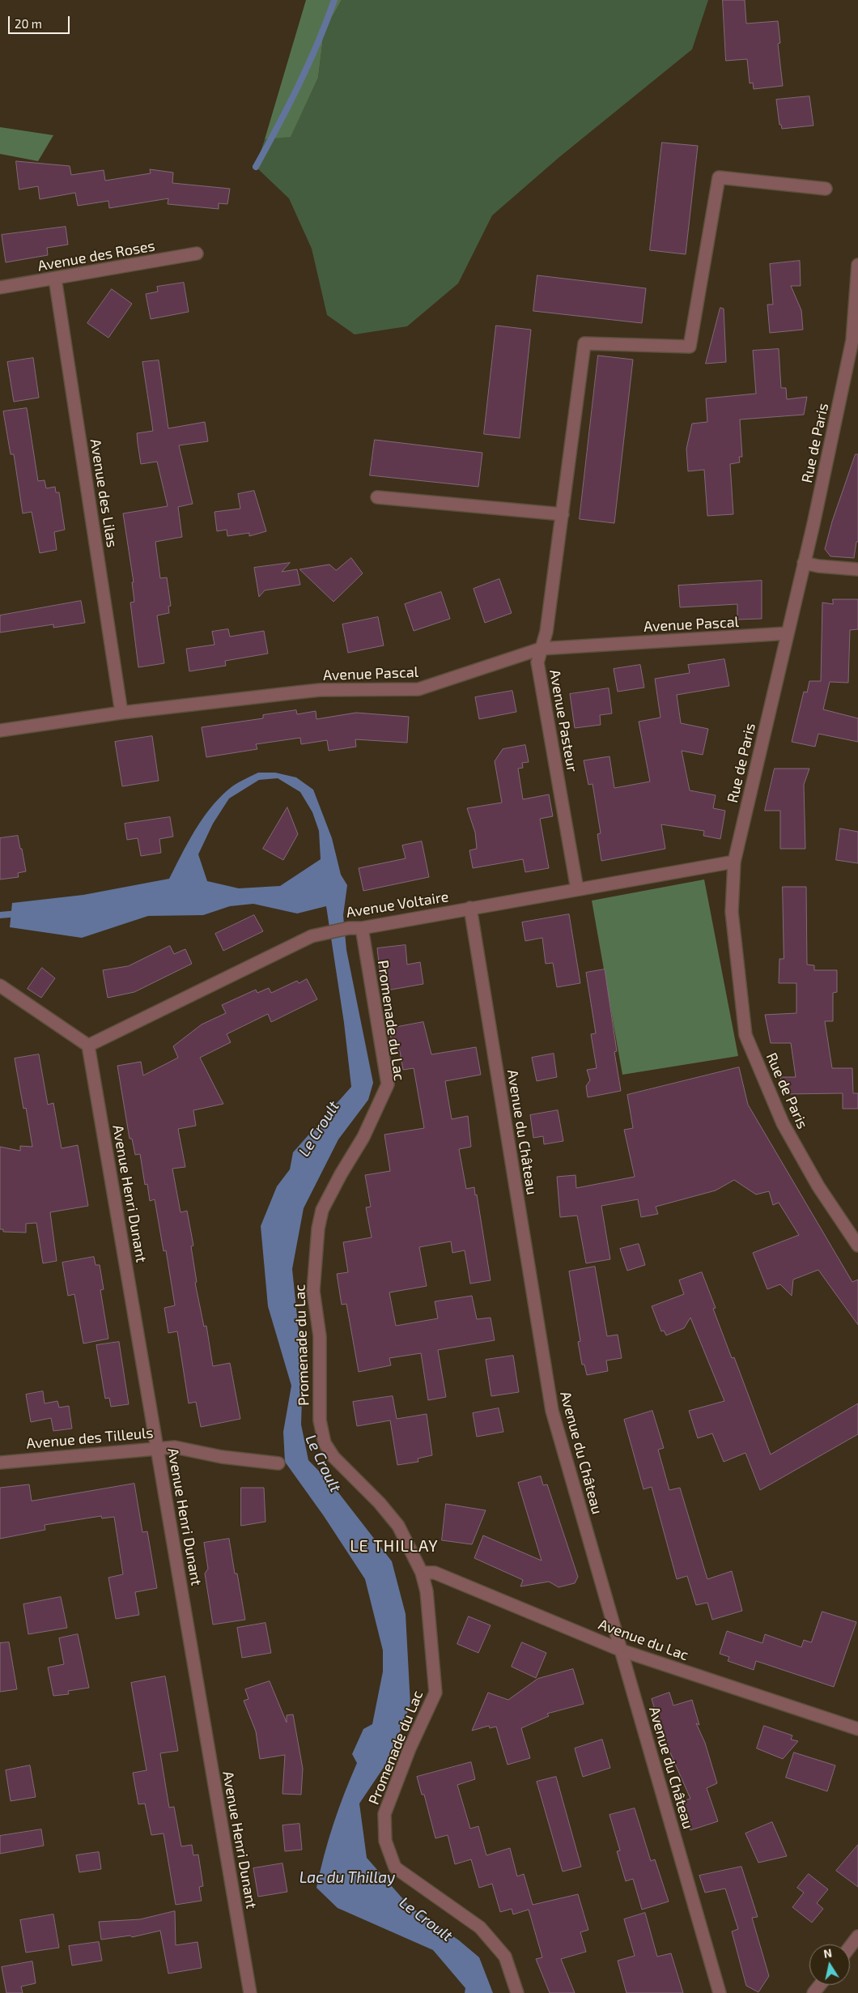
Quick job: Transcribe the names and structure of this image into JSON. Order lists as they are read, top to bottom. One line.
{"streets":{"street":["Avenue des Roses","Rue de Paris","Avenue des Lilas","Avenue Pascal","Avenue Pasteur","Avenue Voltaire","Promenade du Lac","Avenue du Château","Avenue Henri Dunant","Avenue des Tilleuls","Avenue du Lac"]},"crossings":[["Avenue des Roses","Avenue des Lilas"],["Rue de Paris","Avenue Pascal"],["Rue de Paris","Avenue Voltaire"],["Avenue des Lilas","Avenue Pascal"],["Avenue Pascal","Avenue Pasteur"],["Avenue Pasteur","Avenue Voltaire"],["Avenue Voltaire","Promenade du Lac"],["Avenue Voltaire","Avenue du Château"],["Avenue Voltaire","Avenue Henri Dunant"],["Promenade du Lac","Avenue du Lac"],["Avenue du Château","Avenue du Lac"],["Avenue Henri Dunant","Avenue des Tilleuls"]],"districts":["LE THILLAY"],"water":["Le Croult","Lac du Thillay"],"scale_bar":"20 m","north":"top"}
